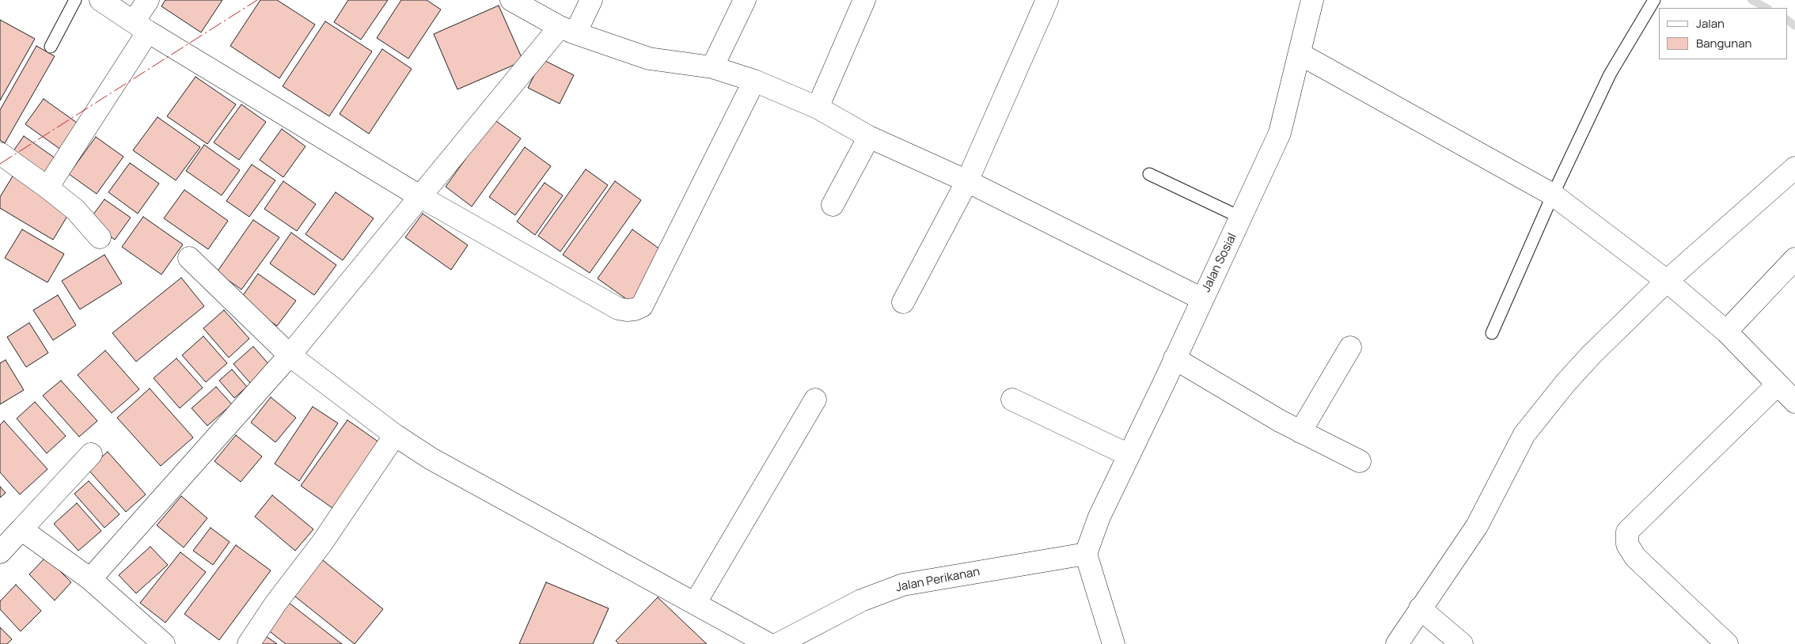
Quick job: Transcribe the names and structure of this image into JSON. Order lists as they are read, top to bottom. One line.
{"streets":{"street":["Jalan Sosial","Jalan Perikanan"]},"crossings":[["Jalan Sosial","Jalan Perikanan"]],"legend":["Jalan","Bangunan"]}
